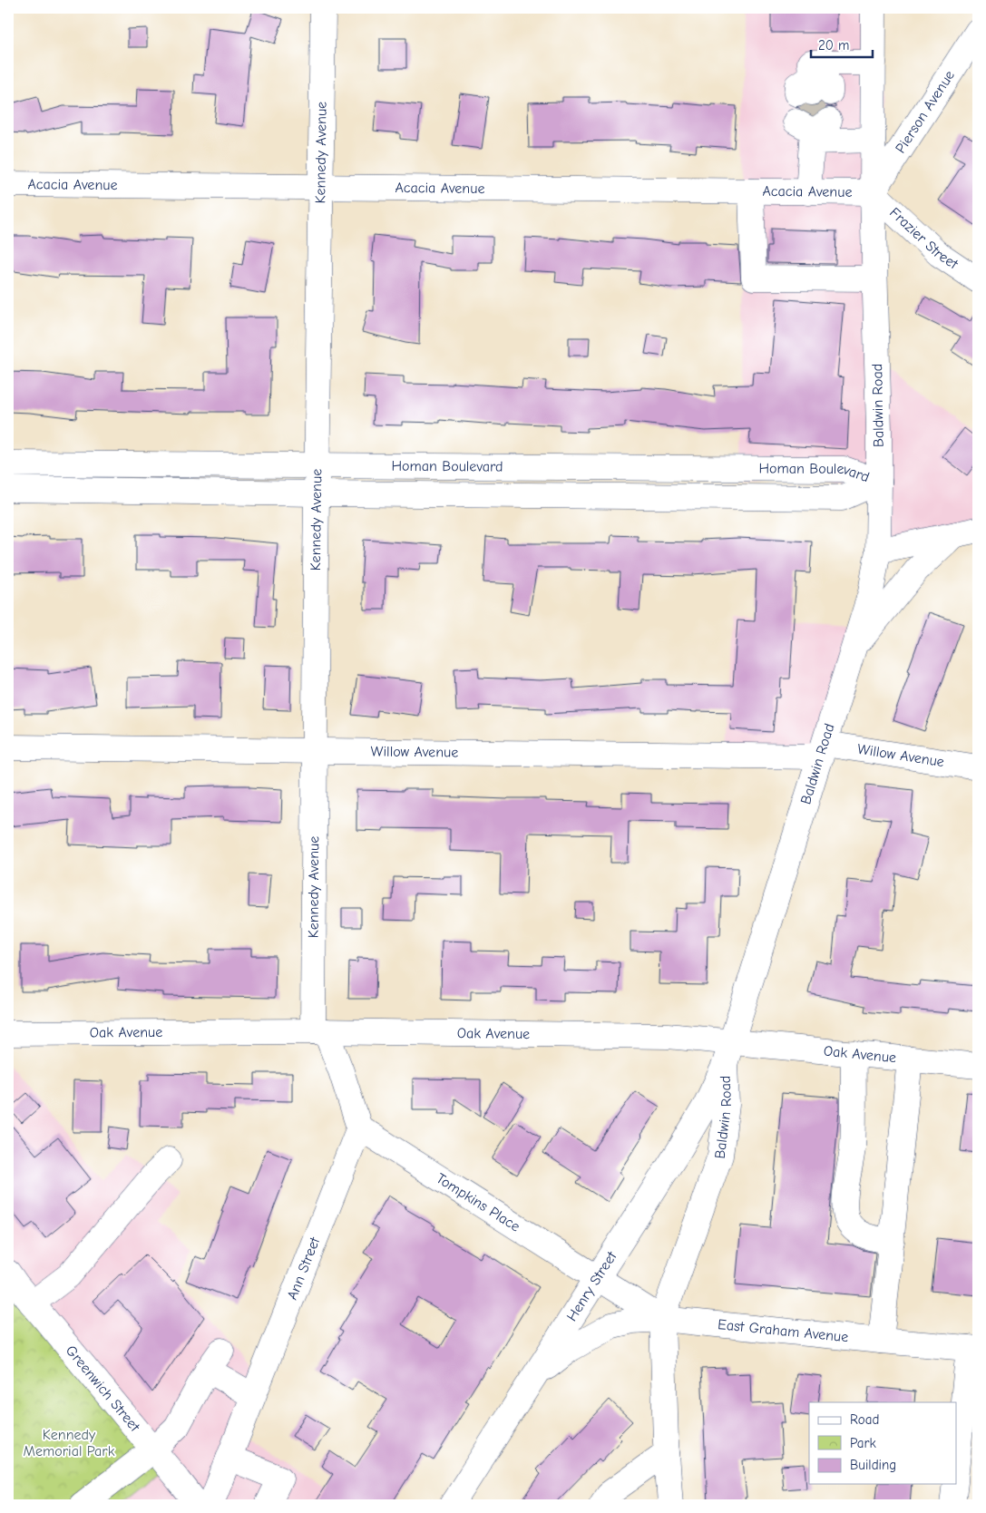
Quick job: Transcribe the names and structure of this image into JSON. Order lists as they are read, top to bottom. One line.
{"streets":{"street":["Pierson Avenue","Kennedy Avenue","Acacia Avenue","Frazier Street","Baldwin Road","Homan Boulevard","Willow Avenue","Oak Avenue","Tompkins Place","Ann Street","Henry Street","East Graham Avenue","Greenwich Street"]},"crossings":[["Pierson Avenue","Acacia Avenue"],["Pierson Avenue","Frazier Street"],["Pierson Avenue","Baldwin Road"],["Kennedy Avenue","Acacia Avenue"],["Kennedy Avenue","Homan Boulevard"],["Kennedy Avenue","Willow Avenue"],["Kennedy Avenue","Oak Avenue"],["Acacia Avenue","Frazier Street"],["Acacia Avenue","Baldwin Road"],["Frazier Street","Baldwin Road"],["Baldwin Road","Homan Boulevard"],["Baldwin Road","Willow Avenue"],["Baldwin Road","Oak Avenue"],["Baldwin Road","Henry Street"],["Baldwin Road","East Graham Avenue"],["Oak Avenue","Henry Street"],["Tompkins Place","Ann Street"],["Tompkins Place","Henry Street"],["Tompkins Place","East Graham Avenue"],["Henry Street","East Graham Avenue"]],"parks":["Kennedy Memorial Park"],"legend":["Road","Park","Building"],"scale_bar":"20 m"}
